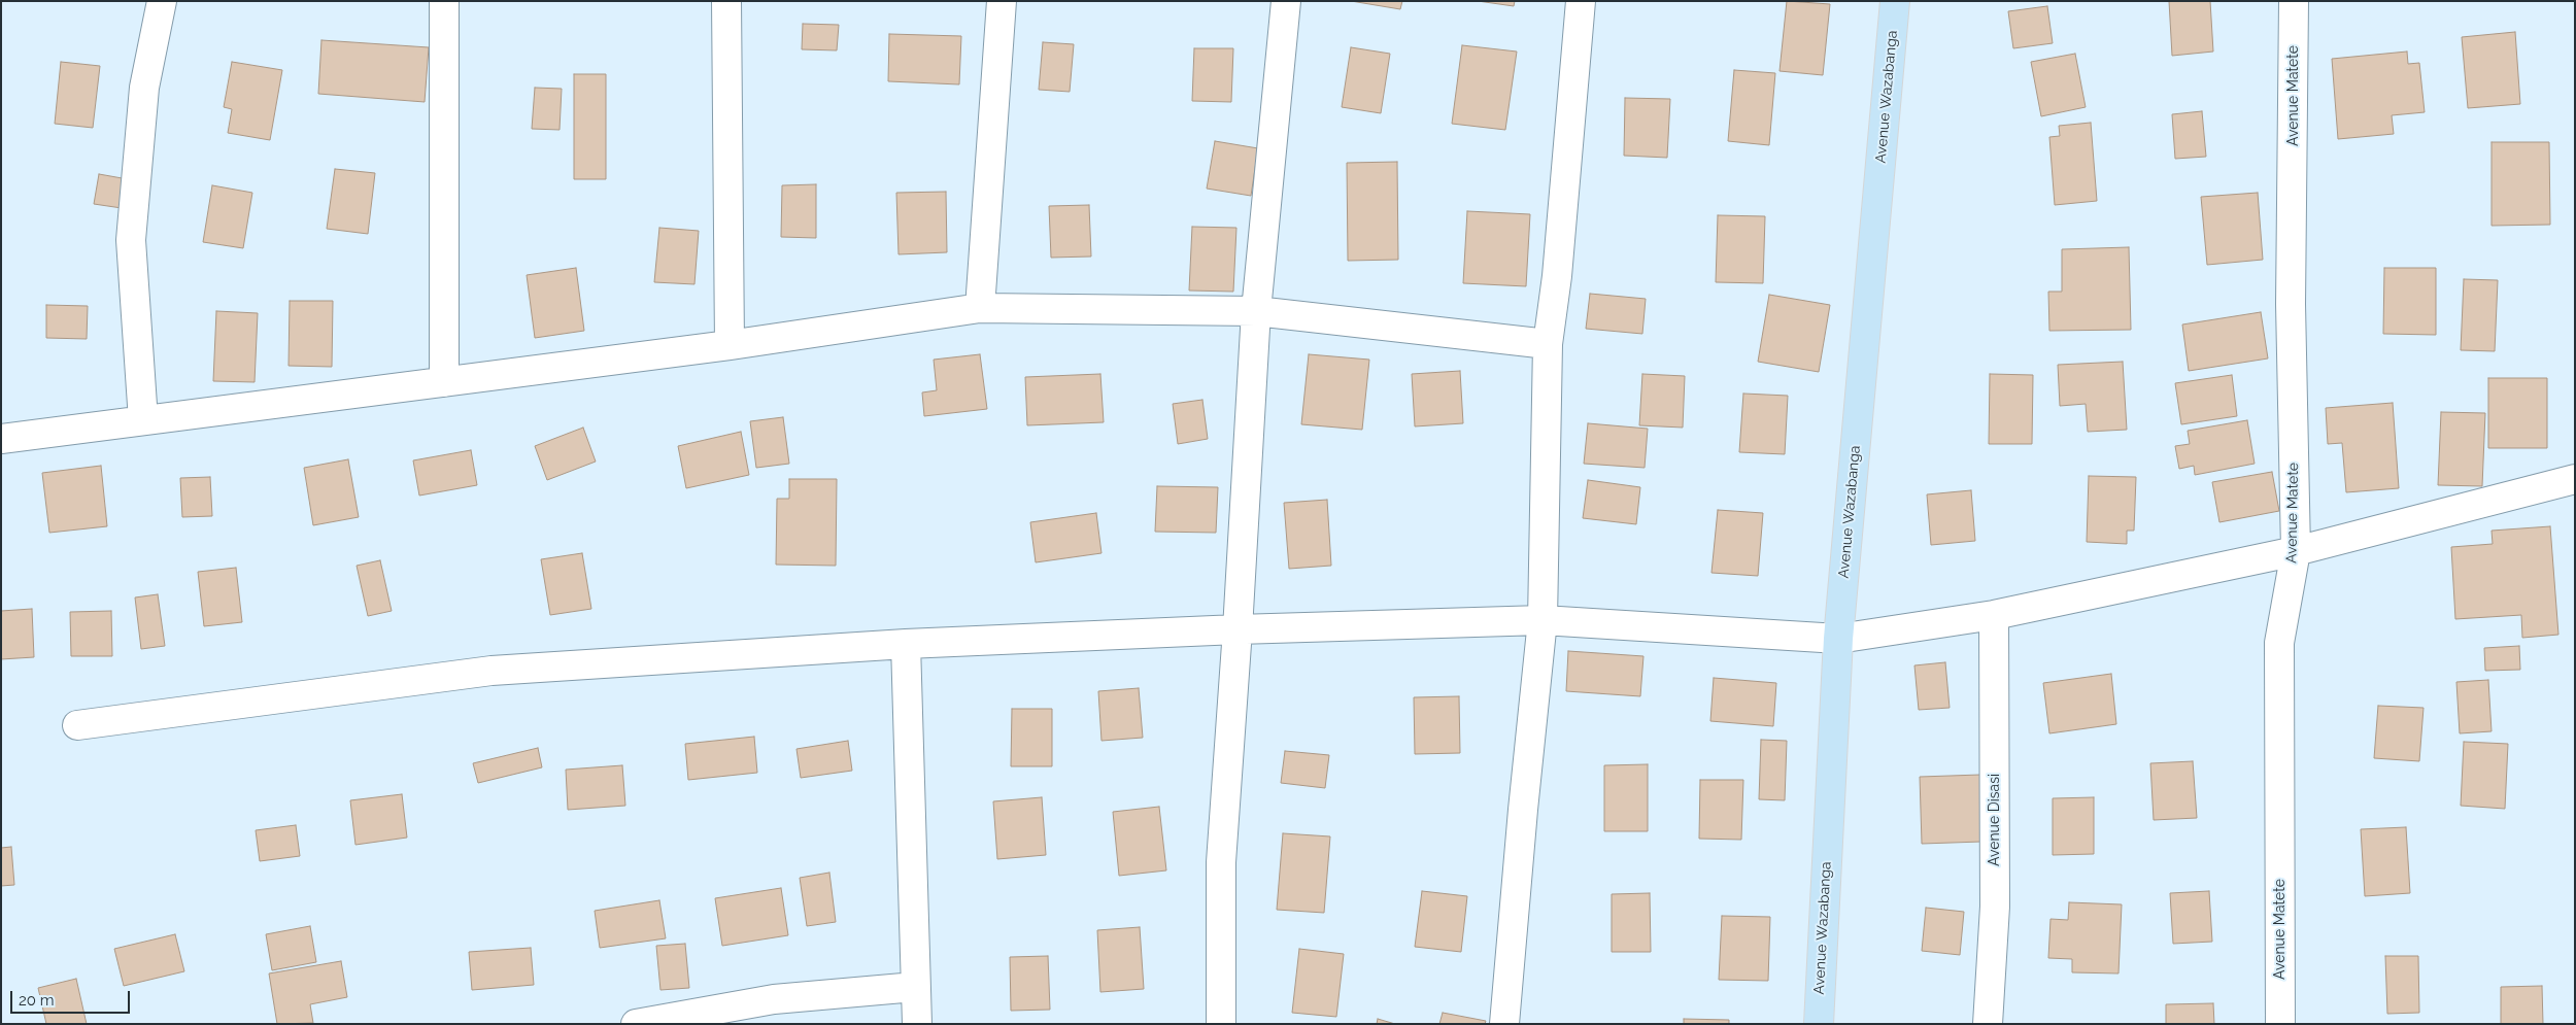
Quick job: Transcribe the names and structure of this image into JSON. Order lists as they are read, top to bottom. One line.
{"streets":{"main road":["Avenue Wazabanga"],"street":["Avenue Matete","Avenue Disasi"]},"scale_bar":"20 m"}
